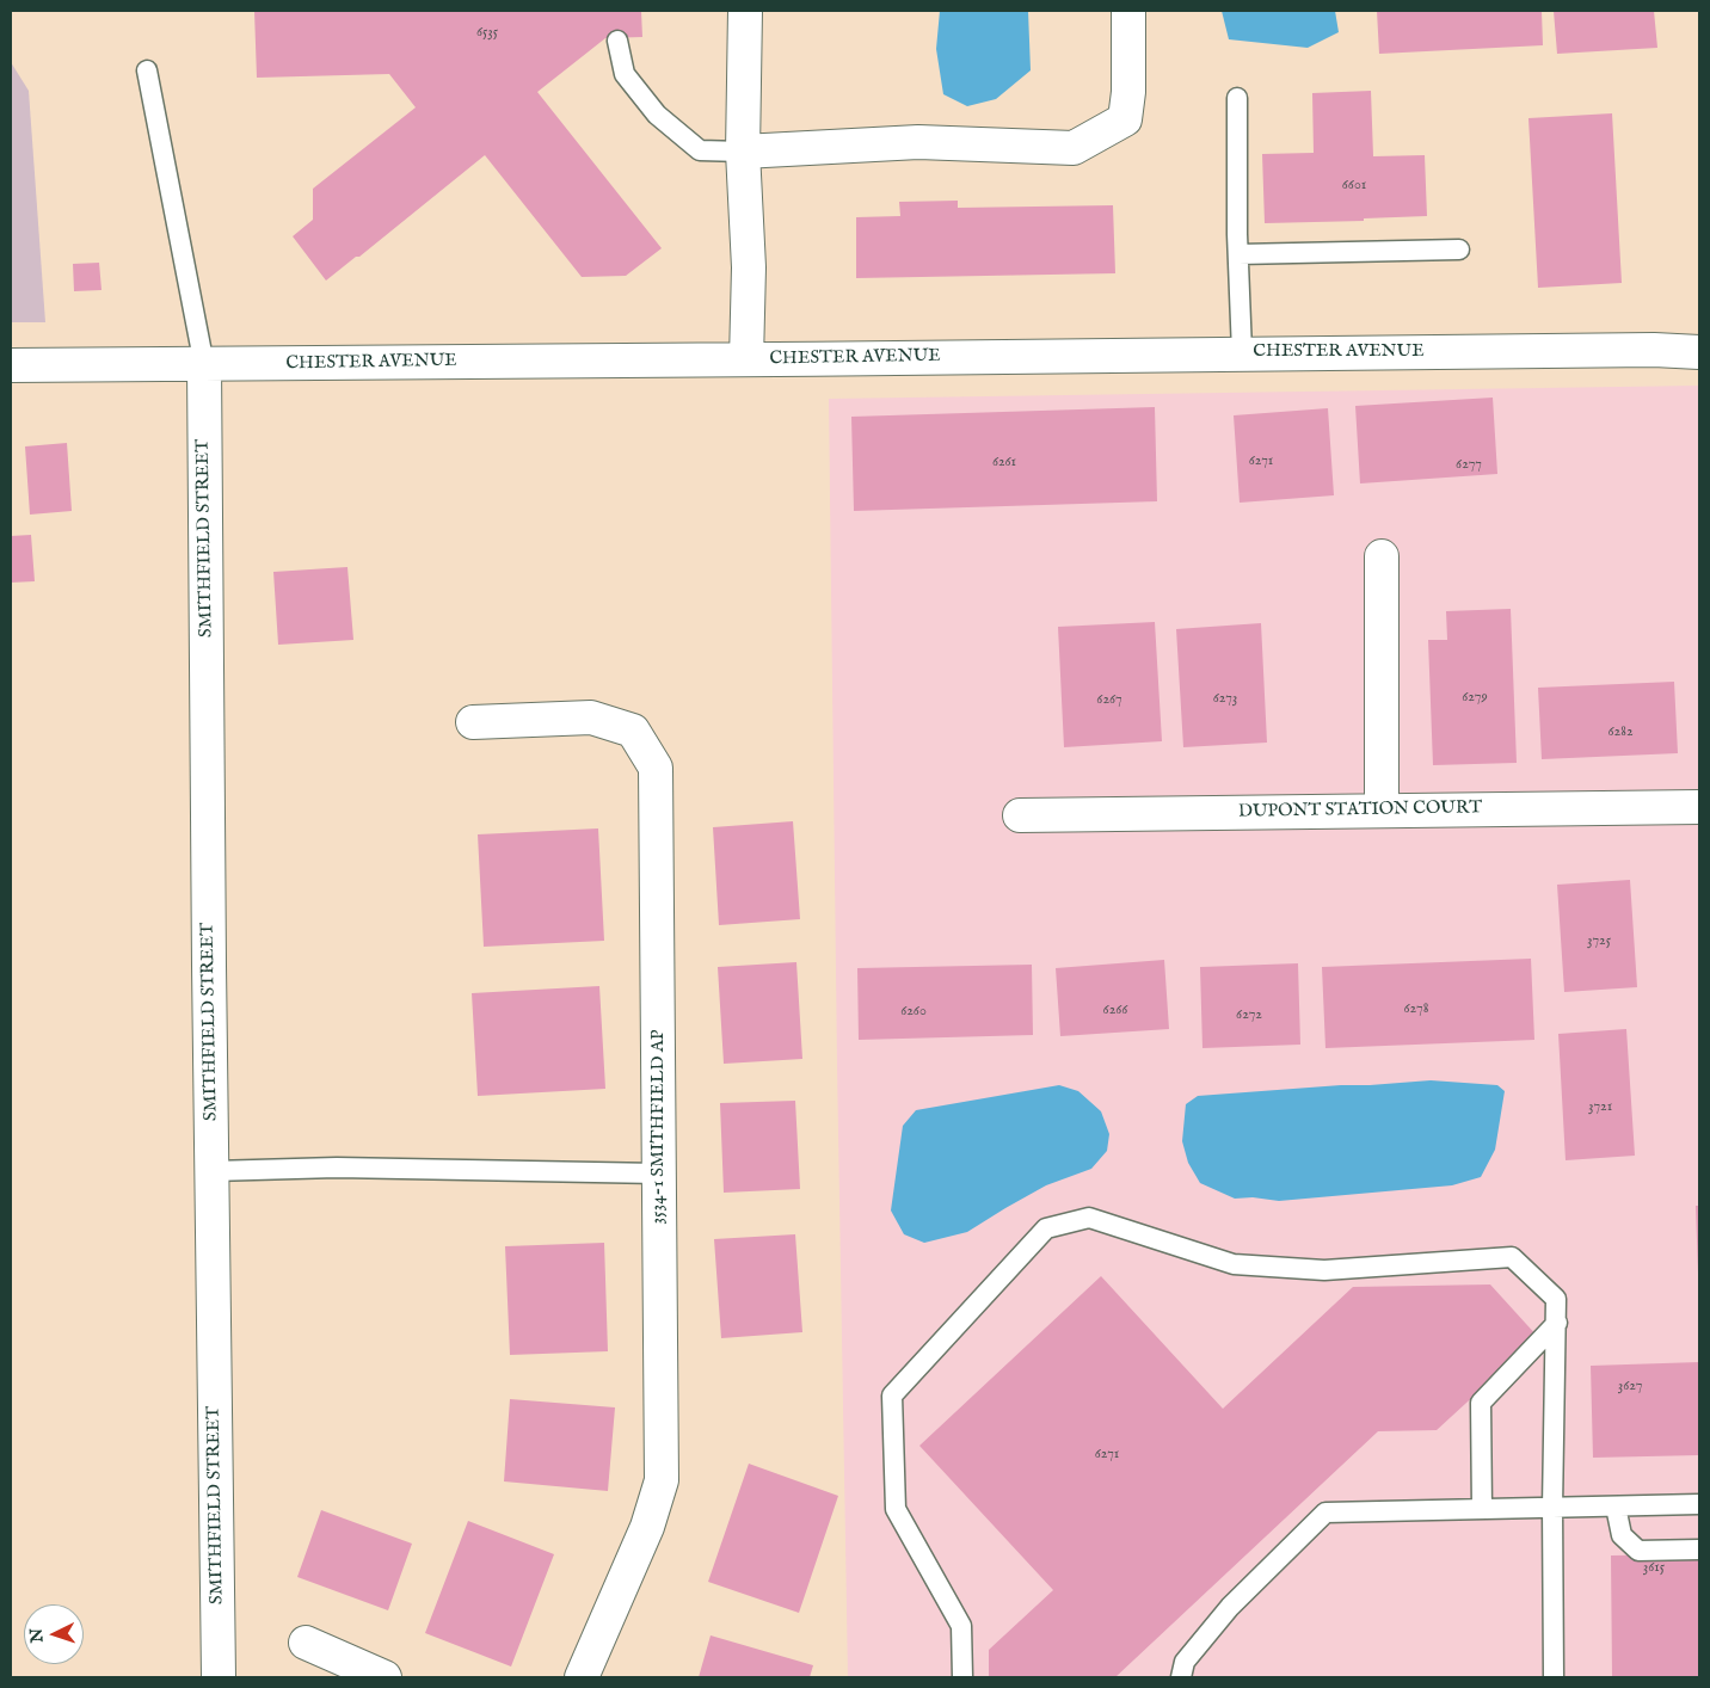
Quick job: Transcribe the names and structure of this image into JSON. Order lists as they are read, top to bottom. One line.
{"streets":{"street":["CHESTER AVENUE","SMITHFIELD STREET","DUPONT STATION COURT","3534-1 SMITHFIELD AP"]},"crossings":[["CHESTER AVENUE","SMITHFIELD STREET"]],"house_numbers":["6535","6601","6271","6261","6277","6279","6273","6267","6282","3725","6278","6266","6260","6272","3721","3627","6271","3615"],"north":"left"}
